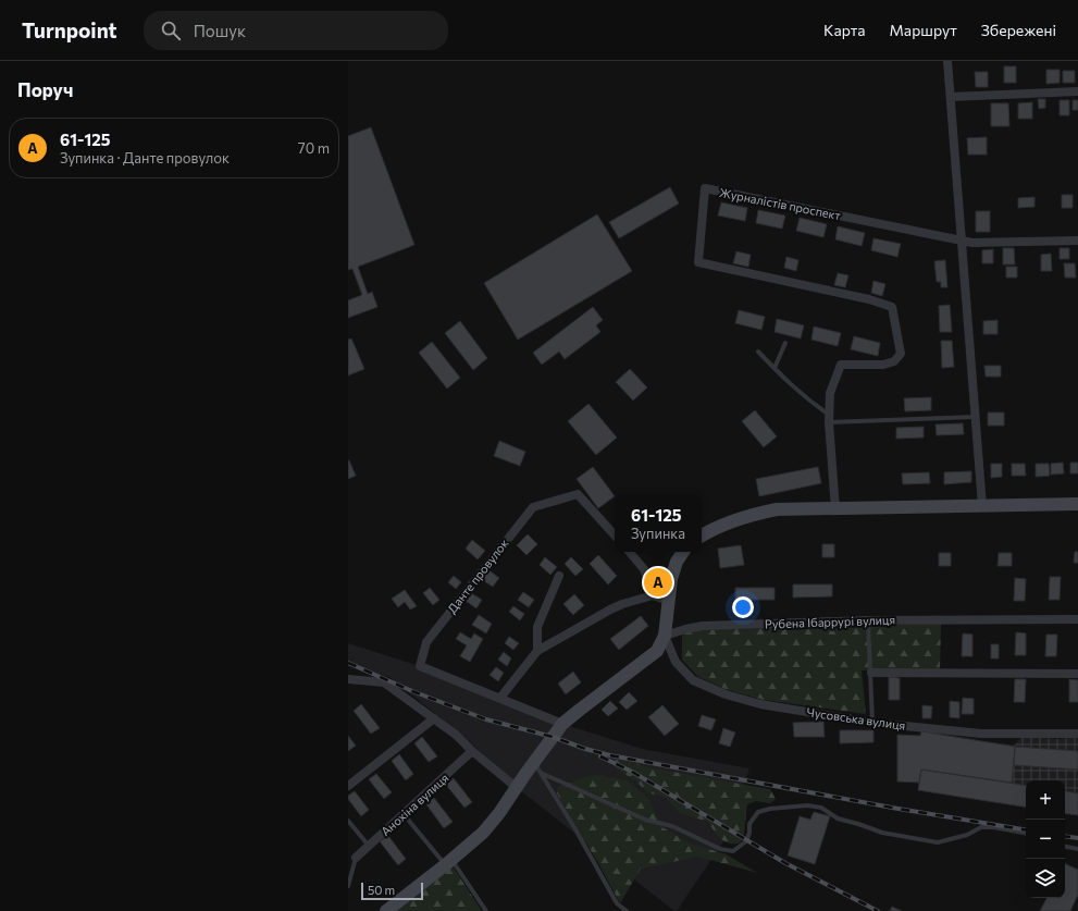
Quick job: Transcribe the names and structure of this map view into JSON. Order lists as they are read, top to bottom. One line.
{"streets":{"street":["Журналістів проспект","Данте провулок","Рубена Ібаррурі вулиця","Чусовська вулиця","Анохіна вулиця"]},"crossings":[["Рубена Ібаррурі вулиця","Чусовська вулиця"]],"scale_bar":"50 m","page":{"header":"Turnpoint","search":"Пошук","nav":["Карта","Маршрут","Збережені"],"heading":"Поруч","list":[{"mark":"A","name":"61-125","note":"Зупинка · Данте провулок","value":"70 m"}],"popup":["61-125","Зупинка"],"pins":"A","map_buttons":["+","−"],"scale":"50 m"}}
